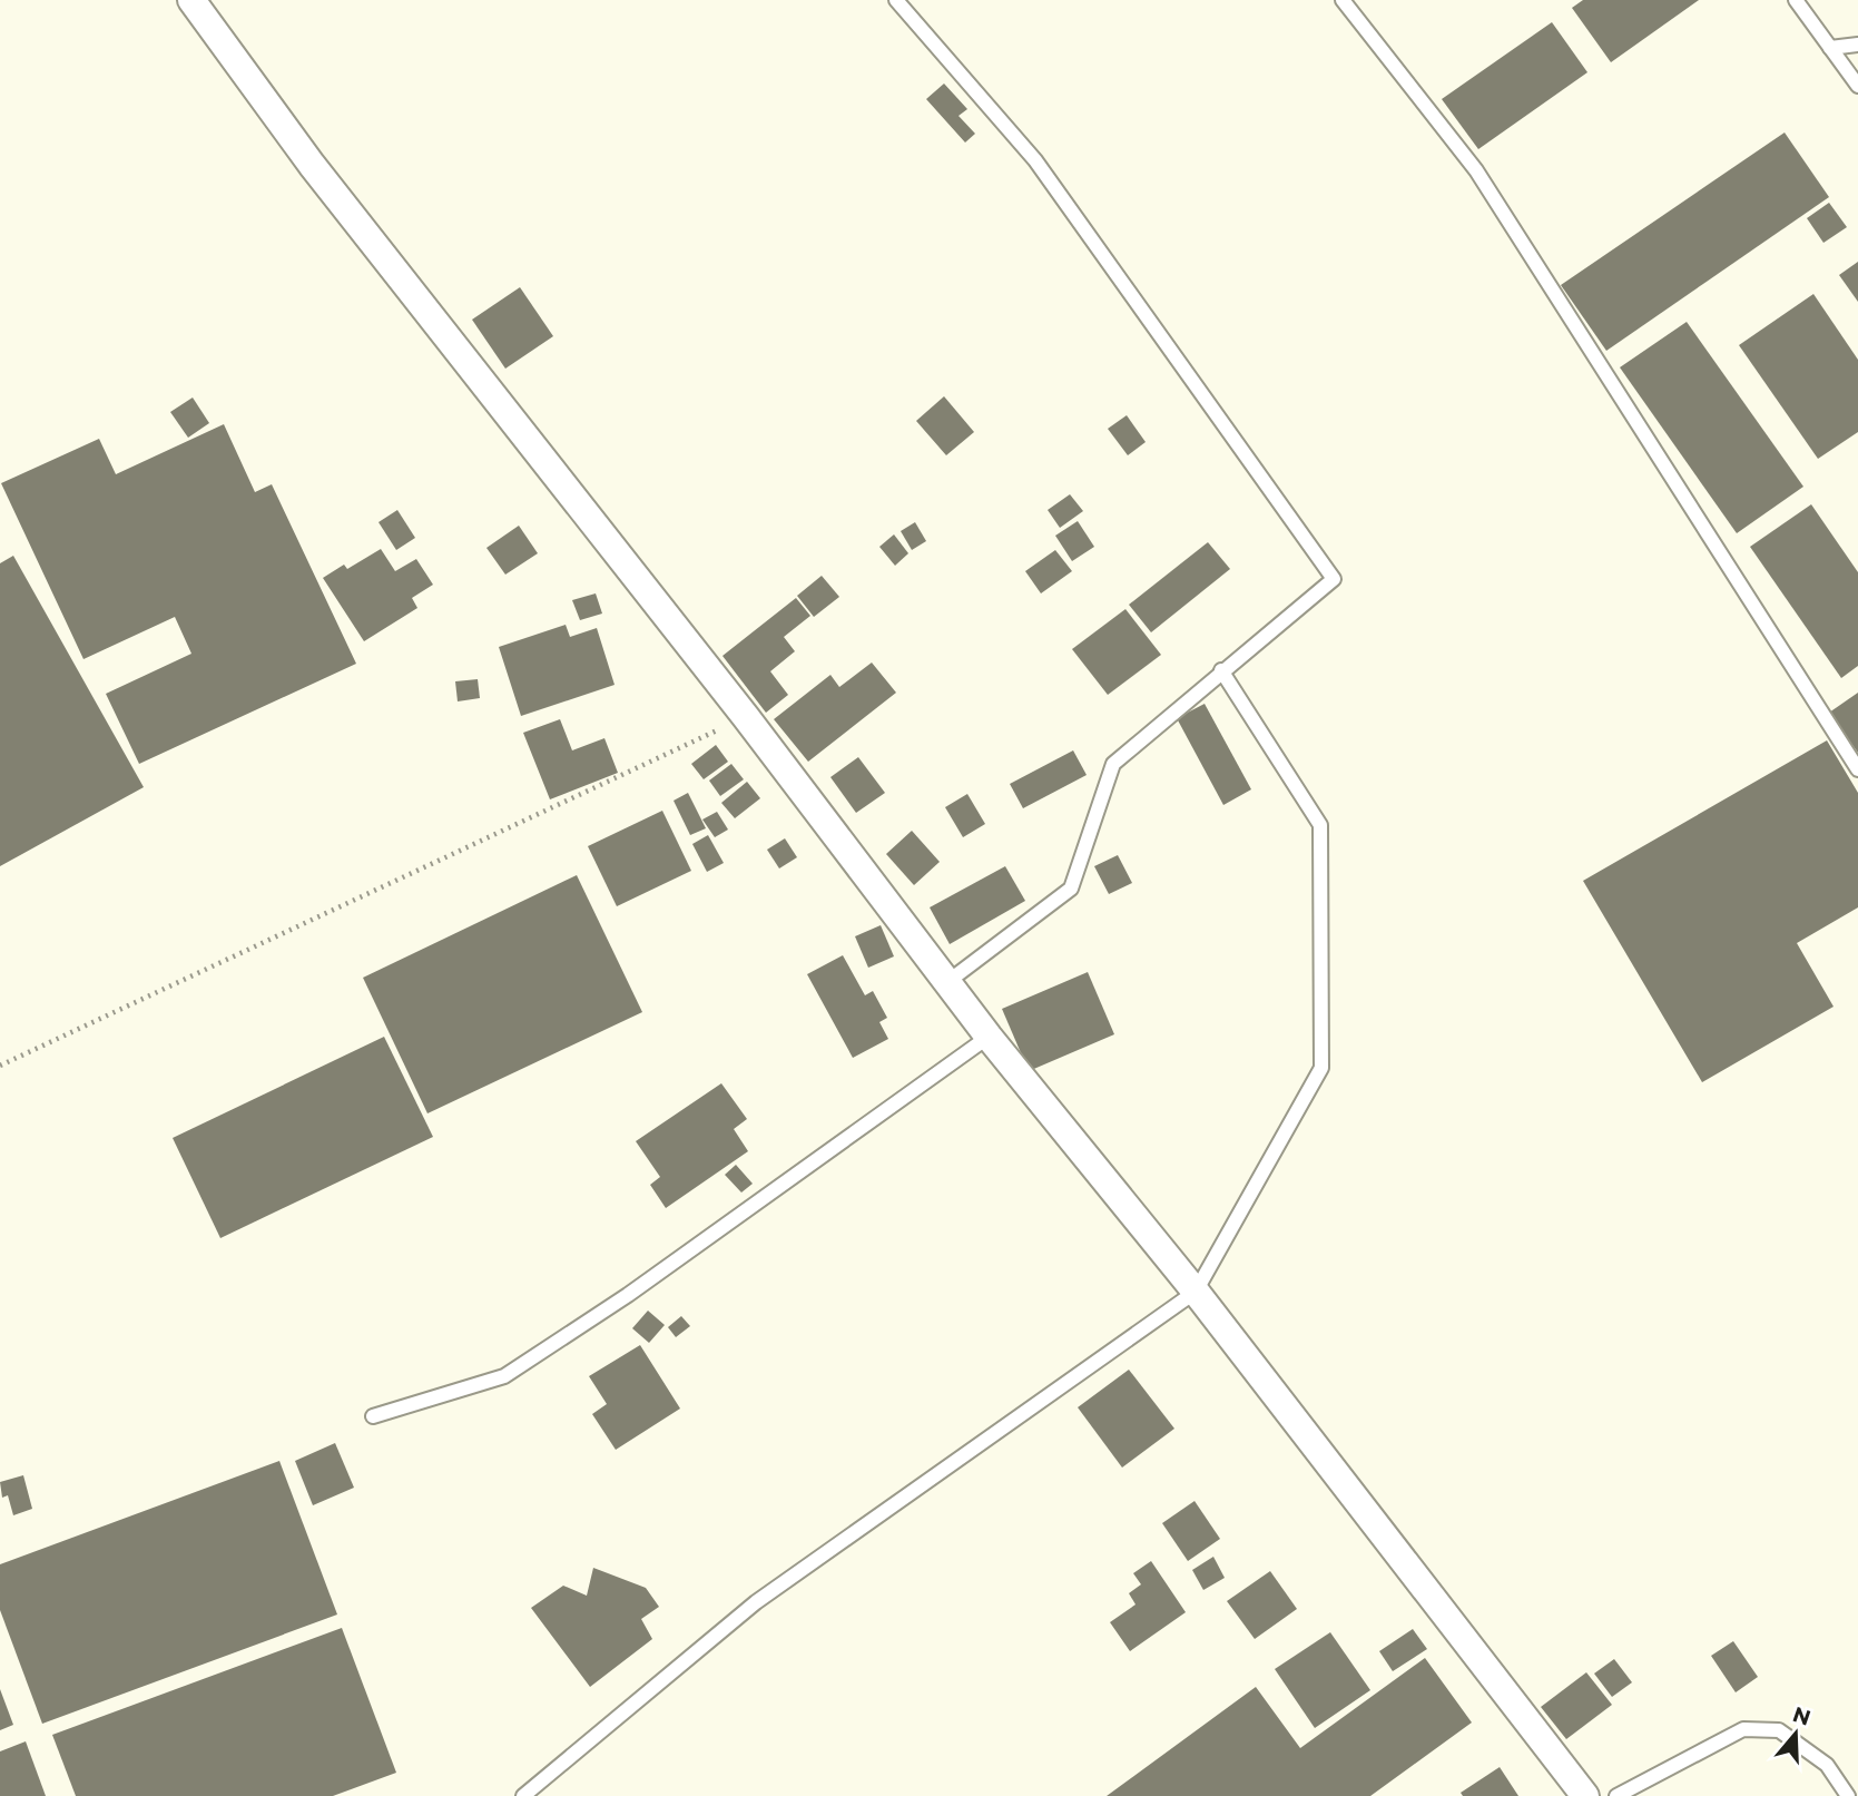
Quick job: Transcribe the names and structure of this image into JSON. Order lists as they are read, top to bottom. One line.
{"north":"top"}
